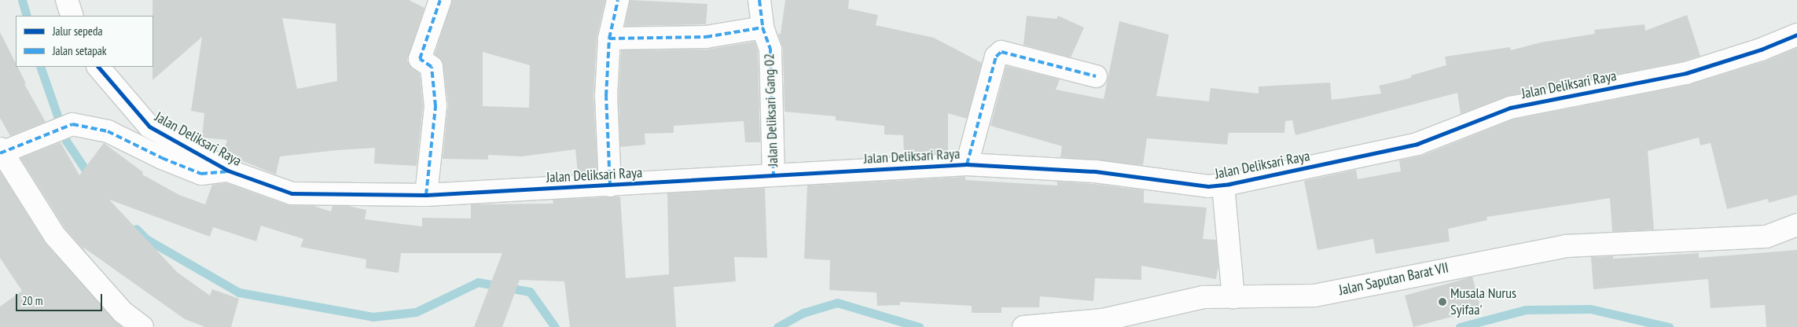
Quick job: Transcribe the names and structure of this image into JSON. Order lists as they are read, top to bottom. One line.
{"streets":{"street":["Jalan Deliksari Raya","Jalan Deliksari Gang 02","Jalan Saputan Barat VII"]},"crossings":[["Jalan Deliksari Raya","Jalan Deliksari Gang 02"]],"places":["Musala Nurus Syifaa'"],"legend":["Jalur sepeda","Jalan setapak"],"scale_bar":"20 m"}
